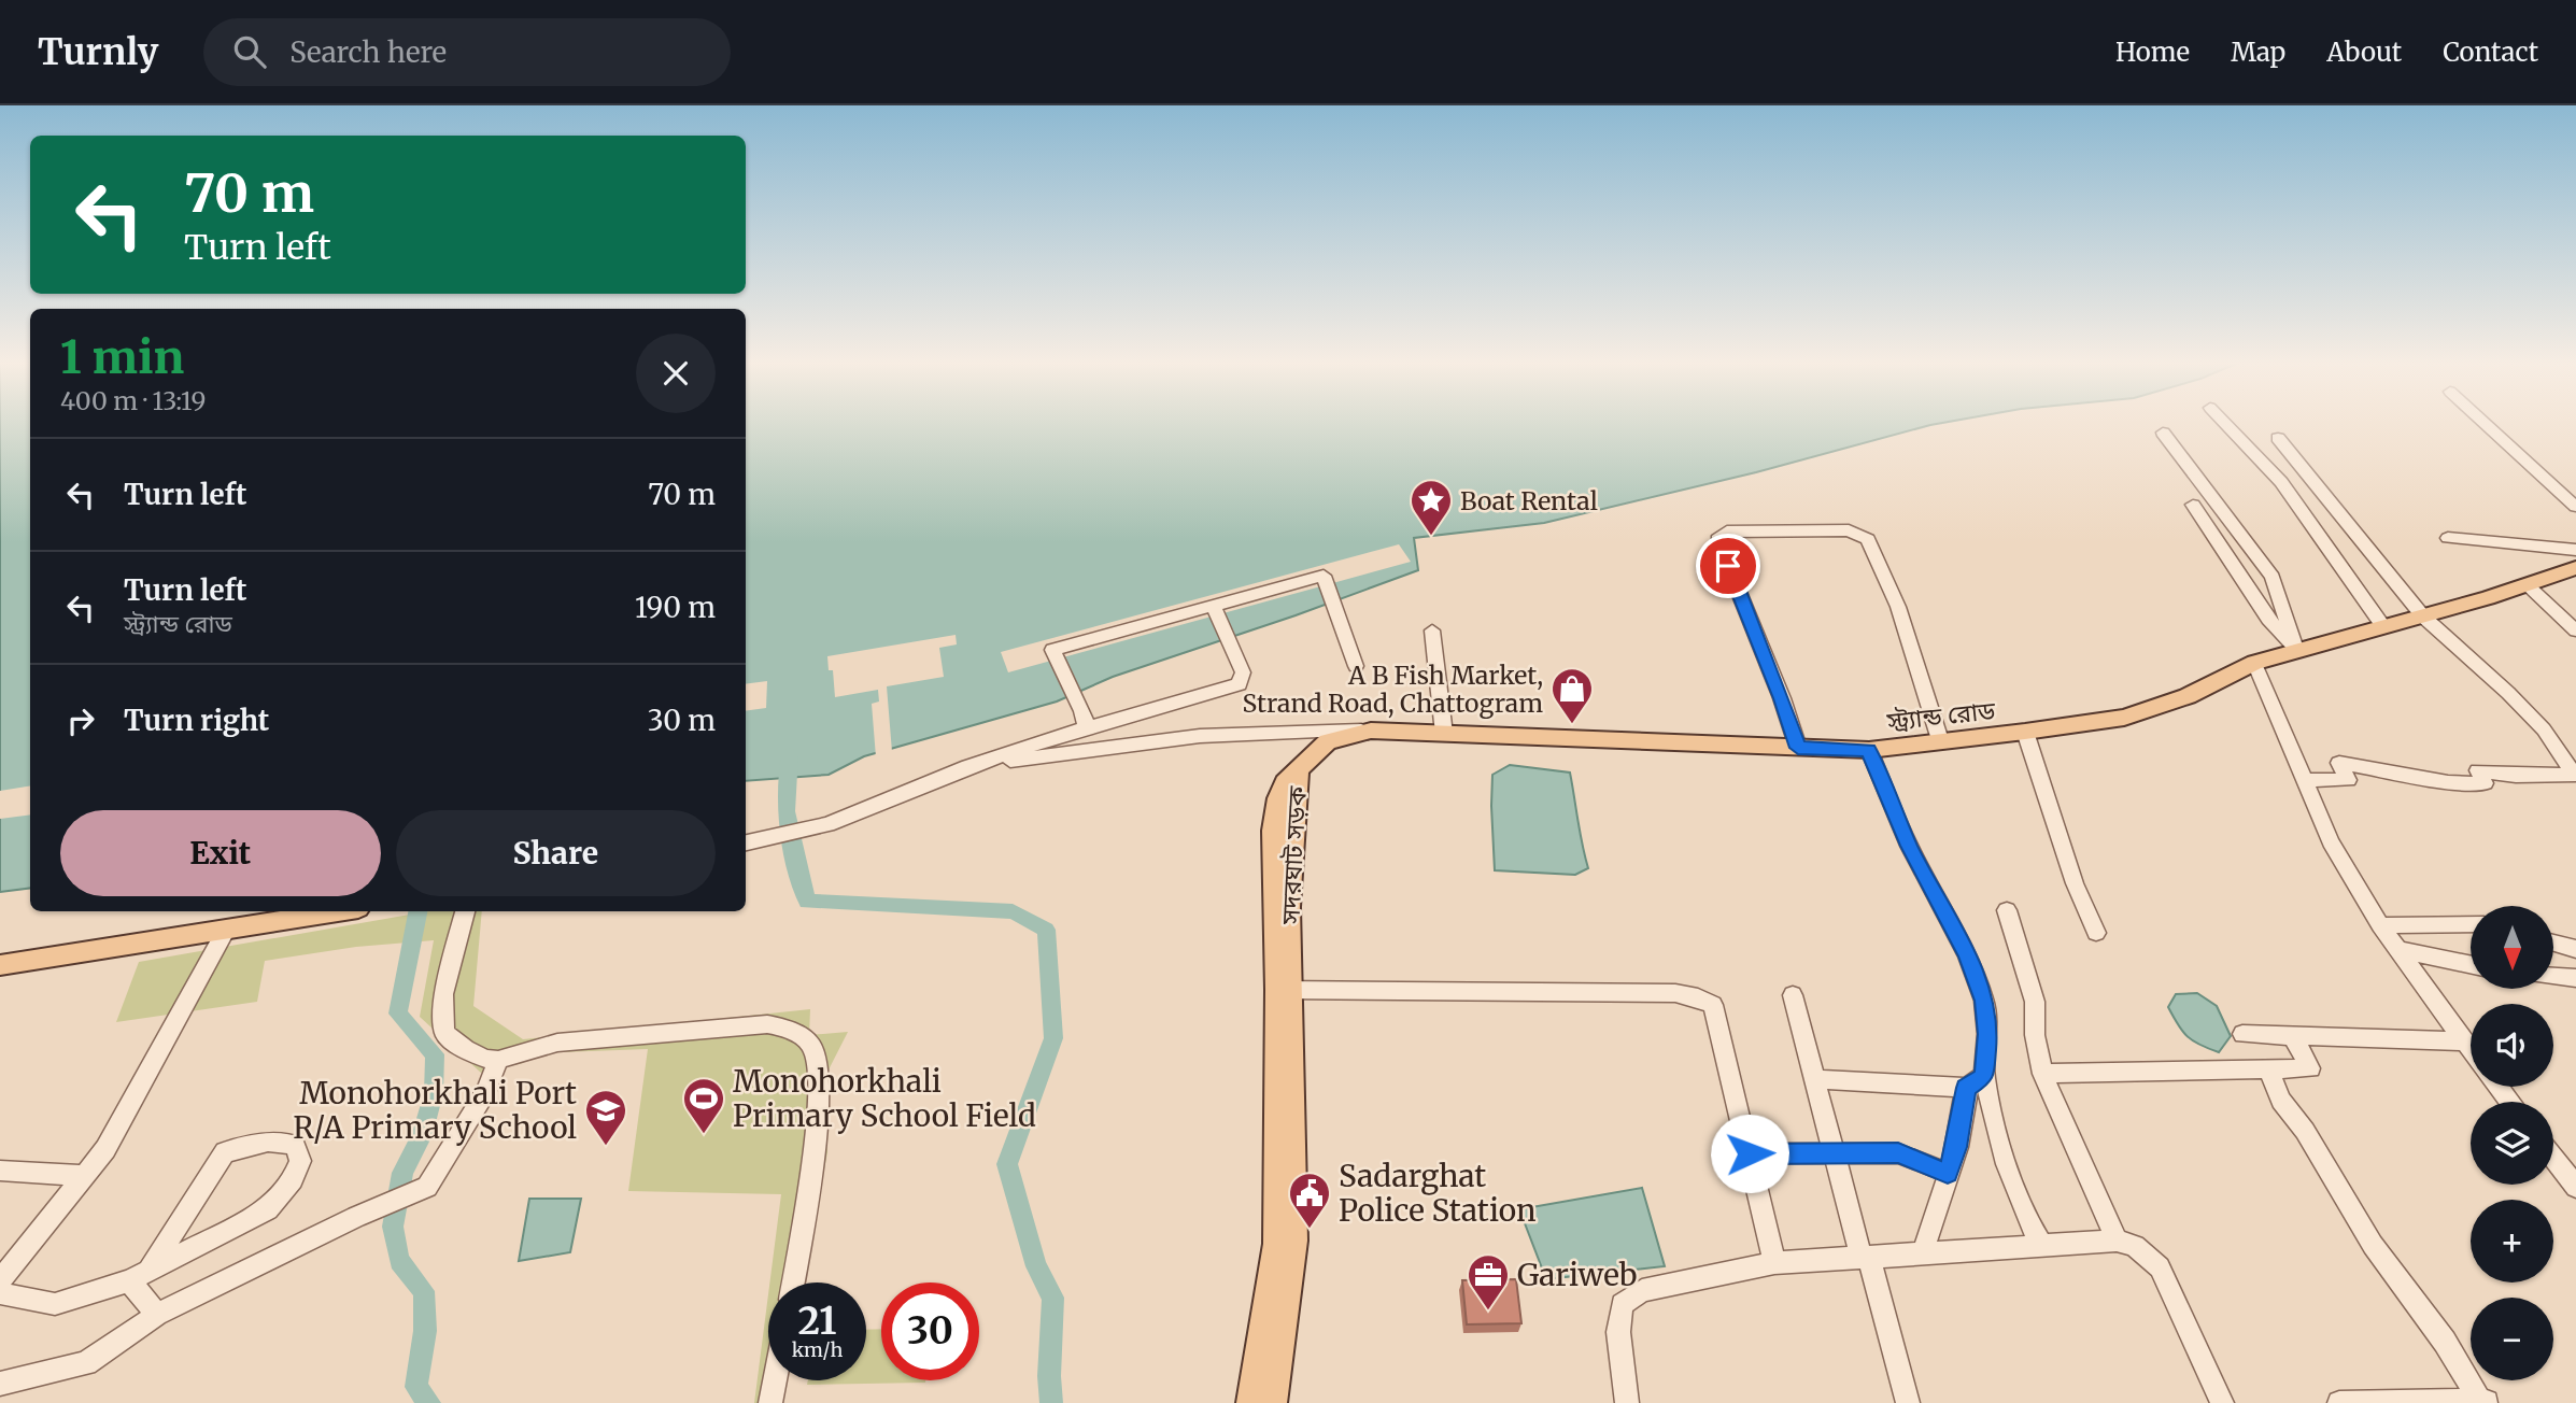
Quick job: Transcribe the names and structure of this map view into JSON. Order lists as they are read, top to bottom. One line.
{"streets":{"main road":["স্ট্র্যান্ড রোড","সদরঘাট সড়ক"]},"crossings":[["স্ট্র্যান্ড রোড","সদরঘাট সড়ক"]],"places":{"place":["Boat Rental"],"shop":["A B Fish Market, Strand Road, Chattogram"],"sports":["Monohorkhali Primary School Field"],"school or university":["Monohorkhali Port R/A Primary School"],"public building":["Sadarghat Police Station"],"office":["Gariweb"]},"north":"bottom","page":{"header":"Turnly","search":"Search here","nav":["Home","Map","About","Contact"],"turn":["70 m","Turn left"],"heading":["1 min","400 m · 13:19"],"list":[{"name":"Turn left","value":"70 m"},{"name":"Turn left","note":"স্ট্র্যান্ড রোড","value":"190 m"},{"name":"Turn right","value":"30 m"}],"buttons":["Exit","Share"],"map_buttons":["+","−"],"speed":"21 km/h","limit":"30"}}
